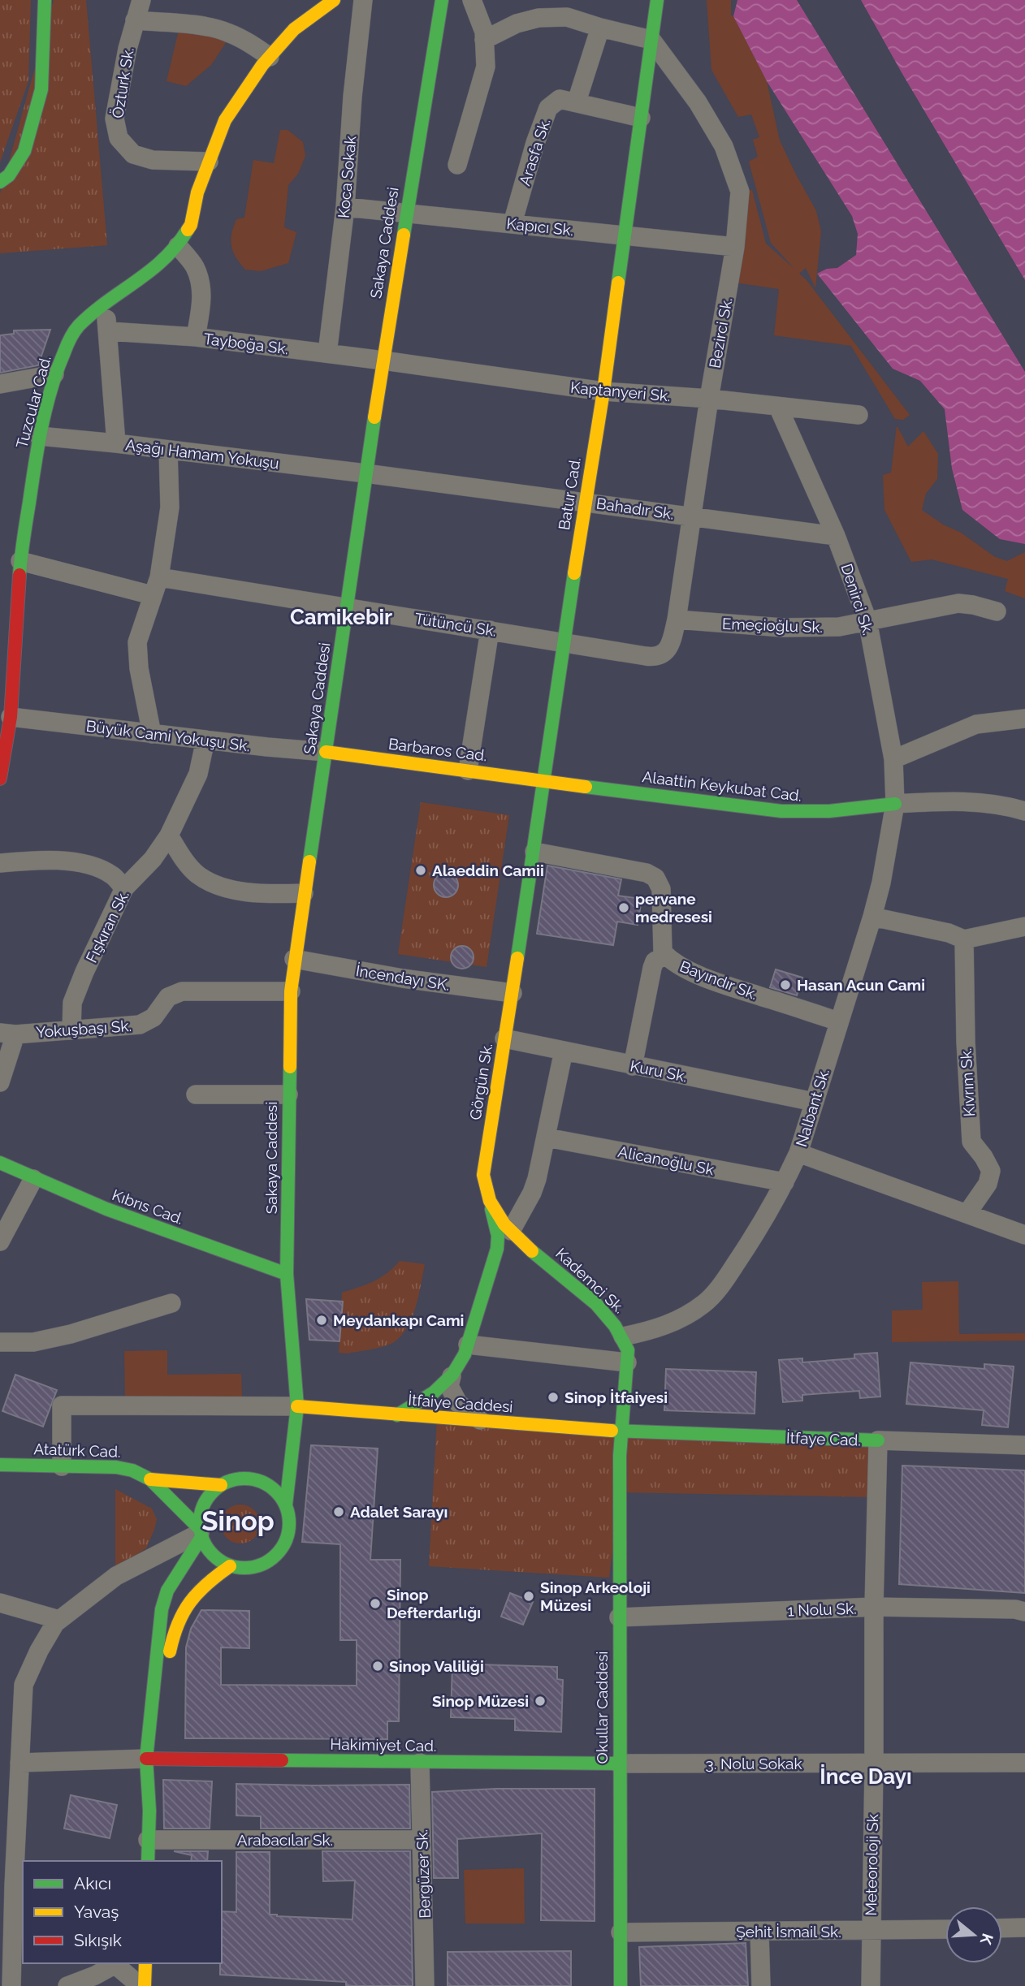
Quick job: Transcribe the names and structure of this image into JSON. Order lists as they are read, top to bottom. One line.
{"streets":{"main road":["Sakaya Caddesi","Tuzcular Cad.","Batur Cad.","Barbaros Cad.","Alaattin Keykubat Cad.","Görgün Sk.","Kıbrıs Cad.","Kademci Sk.","İtfaiye Caddesi","İtfaye Cad.","Atatürk Cad.","Okullar Caddesi","Hakimiyet Cad."],"street":["Özturk Sk.","Arasfa Sk.","Koca Sokak","Kapıcı Sk.","Bezirci Sk.","Tayboğa Sk.","Kaptanyeri Sk.","Aşağı Hamam Yokuşu","Bahadır Sk.","Denirci Sk.","Tütüncü Sk.","Emeçioğlu Sk.","Büyük Cami Yokuşu Sk.","Fışkıran Sk.","İncendayı SK.","Bayındır Sk.","Yokuşbaşı Sk.","Kuru Sk.","Kıvrım Sk.","Nalbant Sk.","Alicanoğlu Sk","1 Nolu Sk.","3. Nolu Sokak","Arabacılar Sk.","Meteoroloji Sk","Bergüzer Sk.","Şehit İsmail Sk."]},"crossings":[["Özturk Sk.","Tuzcular Cad."],["Arasfa Sk.","Kapıcı Sk."],["Arasfa Sk.","Batur Cad."],["Koca Sokak","Kapıcı Sk."],["Koca Sokak","Tayboğa Sk."],["Kapıcı Sk.","Sakaya Caddesi"],["Kapıcı Sk.","Bezirci Sk."],["Kapıcı Sk.","Batur Cad."],["Sakaya Caddesi","Tayboğa Sk."],["Sakaya Caddesi","Kaptanyeri Sk."],["Sakaya Caddesi","Aşağı Hamam Yokuşu"],["Sakaya Caddesi","Bahadır Sk."],["Sakaya Caddesi","Tütüncü Sk."],["Sakaya Caddesi","Büyük Cami Yokuşu Sk."],["Sakaya Caddesi","Barbaros Cad."],["Sakaya Caddesi","İncendayı SK."],["Sakaya Caddesi","Yokuşbaşı Sk."],["Sakaya Caddesi","Kıbrıs Cad."],["Sakaya Caddesi","İtfaiye Caddesi"],["Bezirci Sk.","Kaptanyeri Sk."],["Bezirci Sk.","Batur Cad."],["Bezirci Sk.","Bahadır Sk."],["Bezirci Sk.","Tütüncü Sk."],["Bezirci Sk.","Emeçioğlu Sk."],["Tayboğa Sk.","Kaptanyeri Sk."],["Kaptanyeri Sk.","Batur Cad."],["Kaptanyeri Sk.","Denirci Sk."],["Tuzcular Cad.","Aşağı Hamam Yokuşu"],["Tuzcular Cad.","Büyük Cami Yokuşu Sk."],["Aşağı Hamam Yokuşu","Bahadır Sk."],["Batur Cad.","Bahadır Sk."],["Batur Cad.","Tütüncü Sk."],["Batur Cad.","Barbaros Cad."],["Batur Cad.","Alaattin Keykubat Cad."],["Batur Cad.","İncendayı SK."],["Batur Cad.","Bayındır Sk."],["Batur Cad.","Görgün Sk."],["Bahadır Sk.","Denirci Sk."],["Denirci Sk.","Emeçioğlu Sk."],["Denirci Sk.","Alaattin Keykubat Cad."],["Denirci Sk.","Nalbant Sk."],["Büyük Cami Yokuşu Sk.","Barbaros Cad."],["Büyük Cami Yokuşu Sk.","Fışkıran Sk."],["Barbaros Cad.","Alaattin Keykubat Cad."],["Alaattin Keykubat Cad.","Nalbant Sk."],["Fışkıran Sk.","Yokuşbaşı Sk."],["İncendayı SK.","Görgün Sk."],["Bayındır Sk.","Nalbant Sk."],["Kuru Sk.","Görgün Sk."],["Kuru Sk.","Nalbant Sk."],["Görgün Sk.","Kademci Sk."],["Nalbant Sk.","Alicanoğlu Sk"],["Nalbant Sk.","Kademci Sk."],["Kademci Sk.","İtfaiye Caddesi"],["Kademci Sk.","İtfaye Cad."],["Kademci Sk.","Okullar Caddesi"],["İtfaiye Caddesi","İtfaye Cad."],["İtfaiye Caddesi","Okullar Caddesi"],["İtfaye Cad.","Okullar Caddesi"],["İtfaye Cad.","Meteoroloji Sk"],["1 Nolu Sk.","Okullar Caddesi"],["1 Nolu Sk.","Meteoroloji Sk"],["Okullar Caddesi","Hakimiyet Cad."],["Okullar Caddesi","3. Nolu Sokak"],["Okullar Caddesi","Şehit İsmail Sk."],["Hakimiyet Cad.","3. Nolu Sokak"],["Hakimiyet Cad.","Bergüzer Sk."],["3. Nolu Sokak","Meteoroloji Sk"],["Arabacılar Sk.","Bergüzer Sk."],["Meteoroloji Sk","Şehit İsmail Sk."]],"districts":["Camikebir","Sinop","İnce Dayı"],"places":["Alaeddin Camii","pervane medresesi","Hasan Acun Cami","Meydankapı Cami","Sinop İtfaiyesi","Adalet Sarayı","Sinop Arkeoloji Müzesi","Sinop Defterdarlığı","Sinop Valiliği","Sinop Müzesi"],"legend":["Akıcı","Yavaş","Sıkışık"],"north":"right"}
